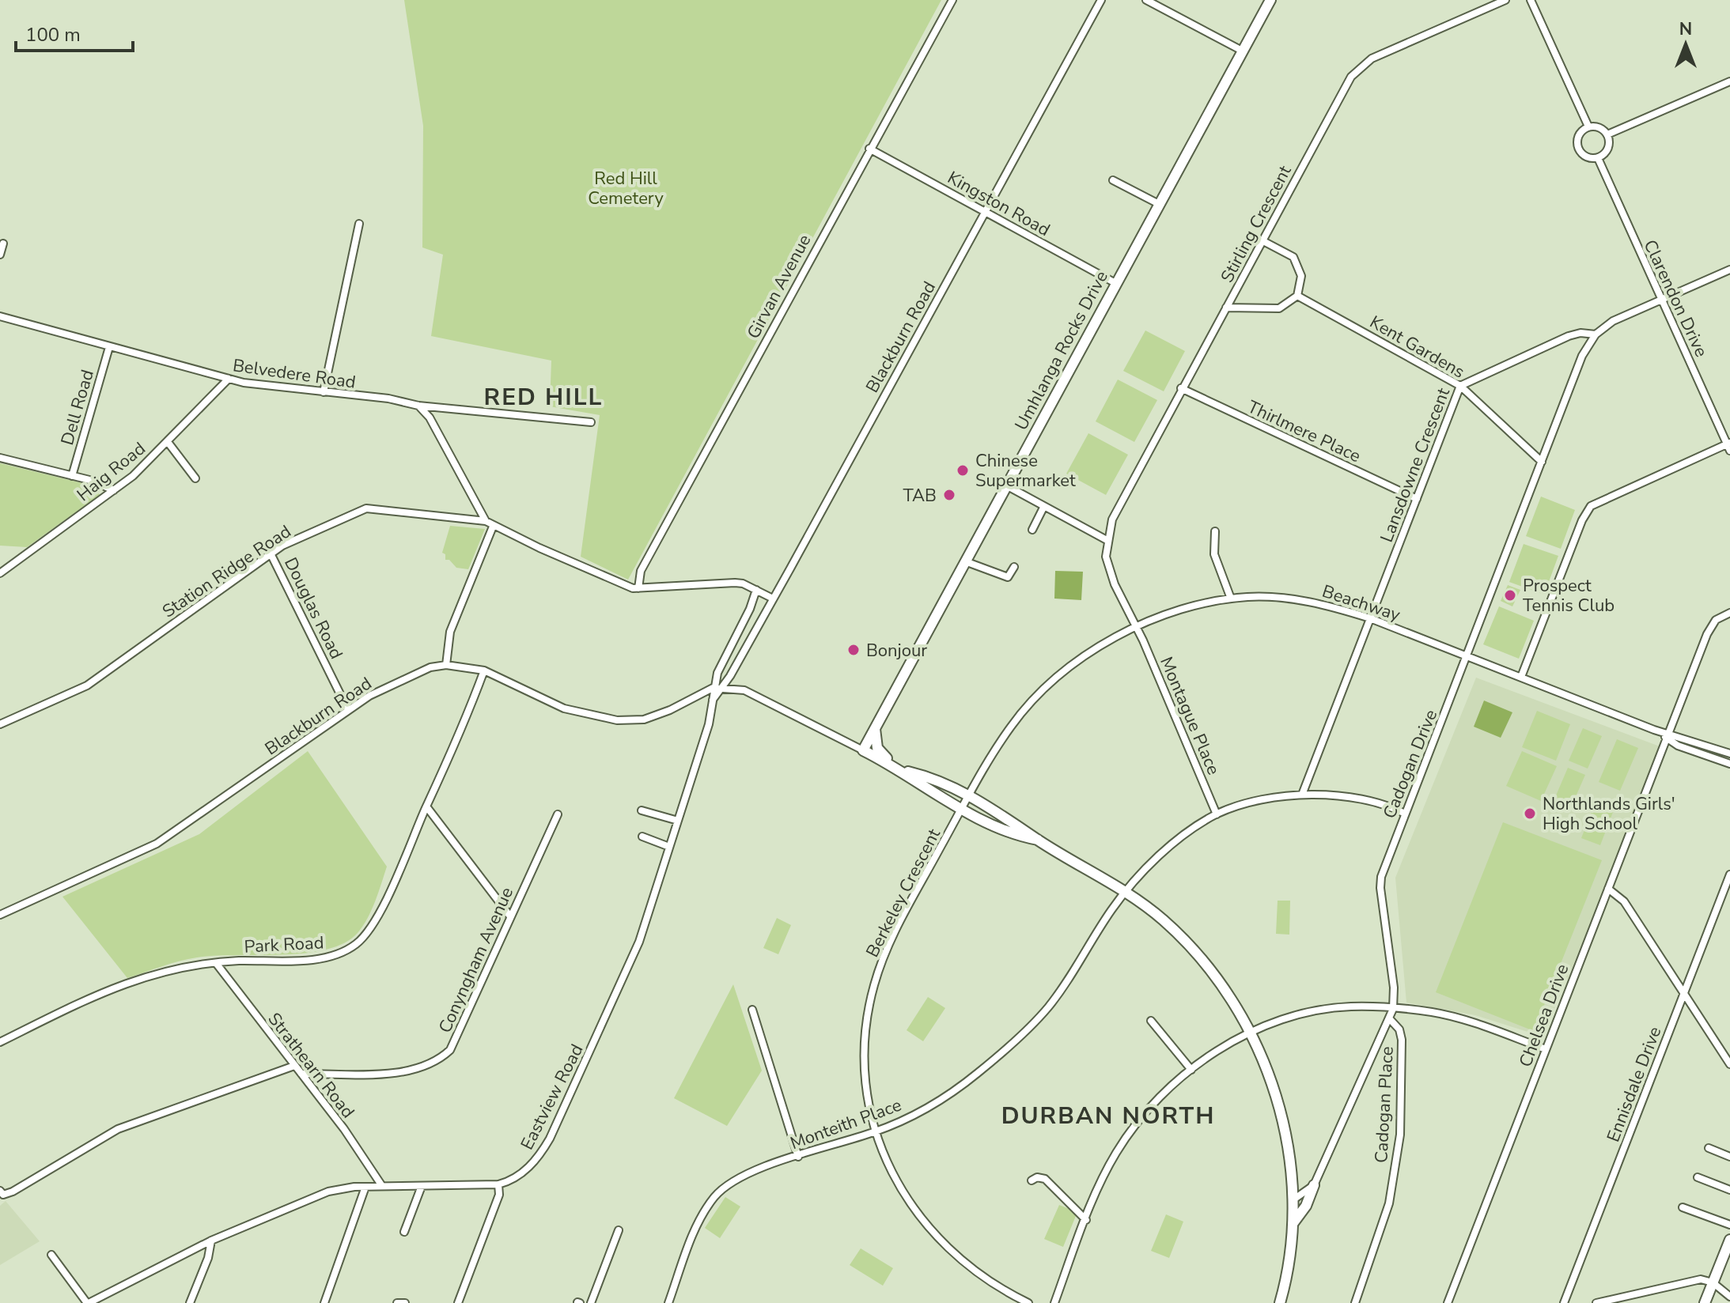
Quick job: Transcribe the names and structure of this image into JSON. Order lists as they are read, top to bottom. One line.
{"streets":{"main road":["Umhlanga Rocks Drive"],"street":["Kingston Road","Stirling Crescent","Girvan Avenue","Clarendon Drive","Blackburn Road","Kent Gardens","Belvedere Road","Dell Road","Thirlmere Place","Lansdowne Crescent","Haig Road","Station Ridge Road","Beachway","Douglas Road","Montague Place","Cadogan Drive","Berkeley Crescent","Park Road","Conyngham Avenue","Chelsea Drive","Strathearn Road","Ennisdale Drive","Eastview Road","Cadogan Place","Monteith Place"]},"crossings":[["Kingston Road","Girvan Avenue"],["Kingston Road","Blackburn Road"],["Kingston Road","Umhlanga Rocks Drive"],["Stirling Crescent","Thirlmere Place"],["Stirling Crescent","Beachway"],["Stirling Crescent","Montague Place"],["Clarendon Drive","Lansdowne Crescent"],["Blackburn Road","Douglas Road"],["Blackburn Road","Park Road"],["Blackburn Road","Eastview Road"],["Kent Gardens","Lansdowne Crescent"],["Kent Gardens","Cadogan Drive"],["Belvedere Road","Dell Road"],["Belvedere Road","Haig Road"],["Thirlmere Place","Lansdowne Crescent"],["Lansdowne Crescent","Beachway"],["Lansdowne Crescent","Cadogan Drive"],["Lansdowne Crescent","Monteith Place"],["Station Ridge Road","Douglas Road"],["Beachway","Montague Place"],["Beachway","Cadogan Drive"],["Beachway","Berkeley Crescent"],["Beachway","Chelsea Drive"],["Montague Place","Monteith Place"],["Cadogan Drive","Cadogan Place"],["Cadogan Drive","Monteith Place"],["Berkeley Crescent","Monteith Place"],["Park Road","Strathearn Road"],["Conyngham Avenue","Strathearn Road"],["Strathearn Road","Eastview Road"]],"districts":["RED HILL","DURBAN NORTH"],"parks":["Red Hill Cemetery"],"places":["Chinese Supermarket","TAB","Prospect Tennis Club","Bonjour","Northlands Girls' High School"],"scale_bar":"100 m","north":"top"}
